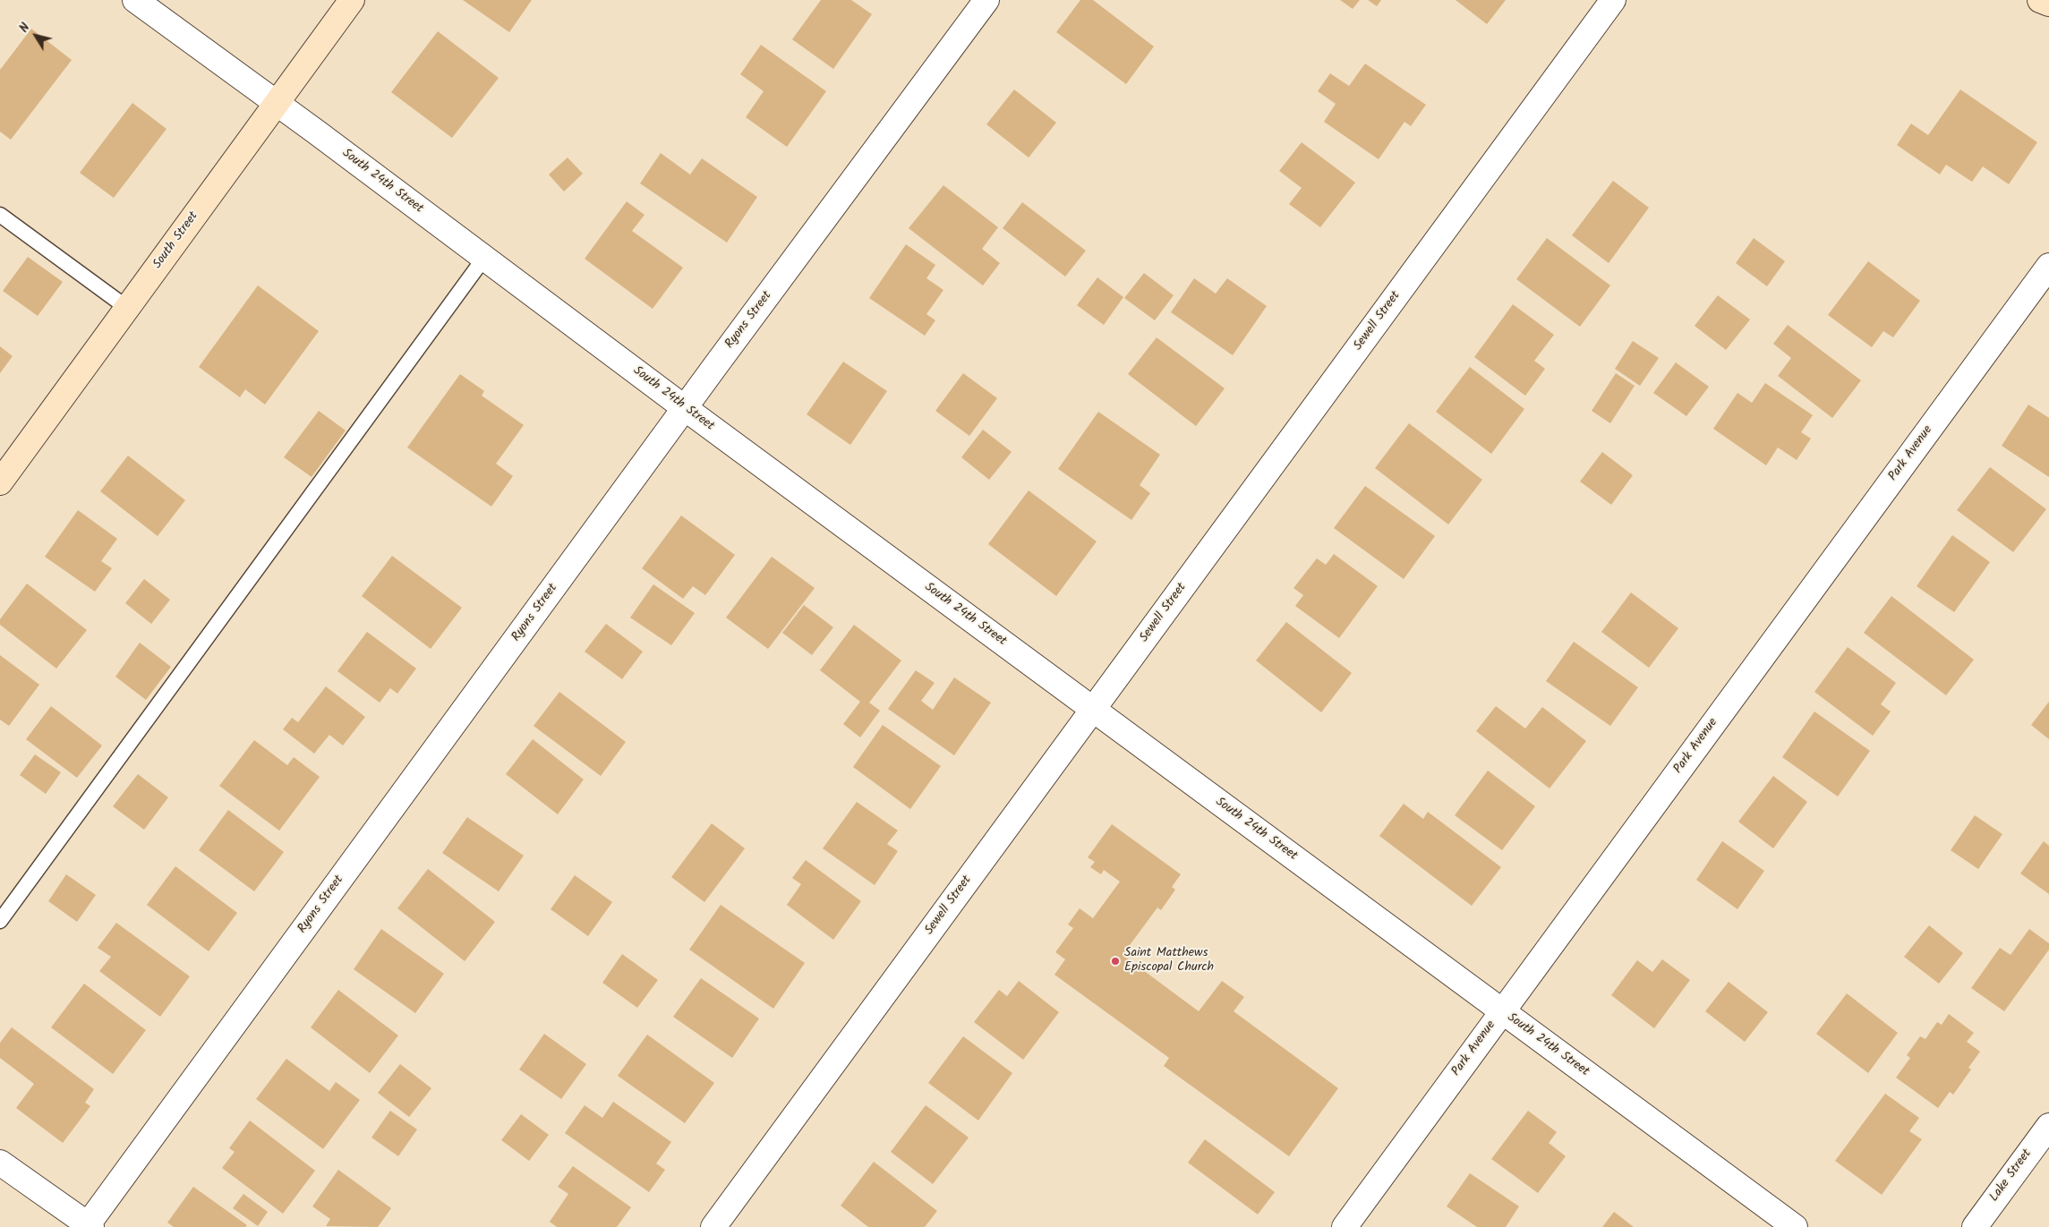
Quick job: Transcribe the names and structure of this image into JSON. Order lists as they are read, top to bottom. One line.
{"streets":{"main road":["South Street"],"street":["South 24th Street","Ryons Street","Sewell Street","Park Avenue","Lake Street"]},"crossings":[["South 24th Street","South Street"],["South 24th Street","Ryons Street"],["South 24th Street","Sewell Street"],["South 24th Street","Park Avenue"]],"places":["Saint Matthews Episcopal Church"],"north":"top left"}
